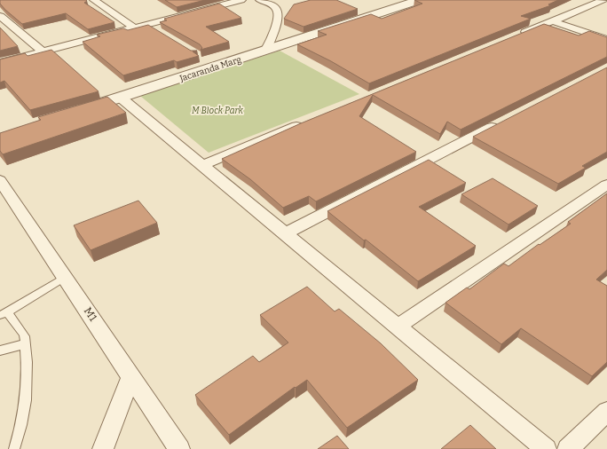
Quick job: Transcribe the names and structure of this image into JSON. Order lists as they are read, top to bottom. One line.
{"streets":{"street":["Jacaranda Marg","M1"]},"parks":["M Block Park"]}
